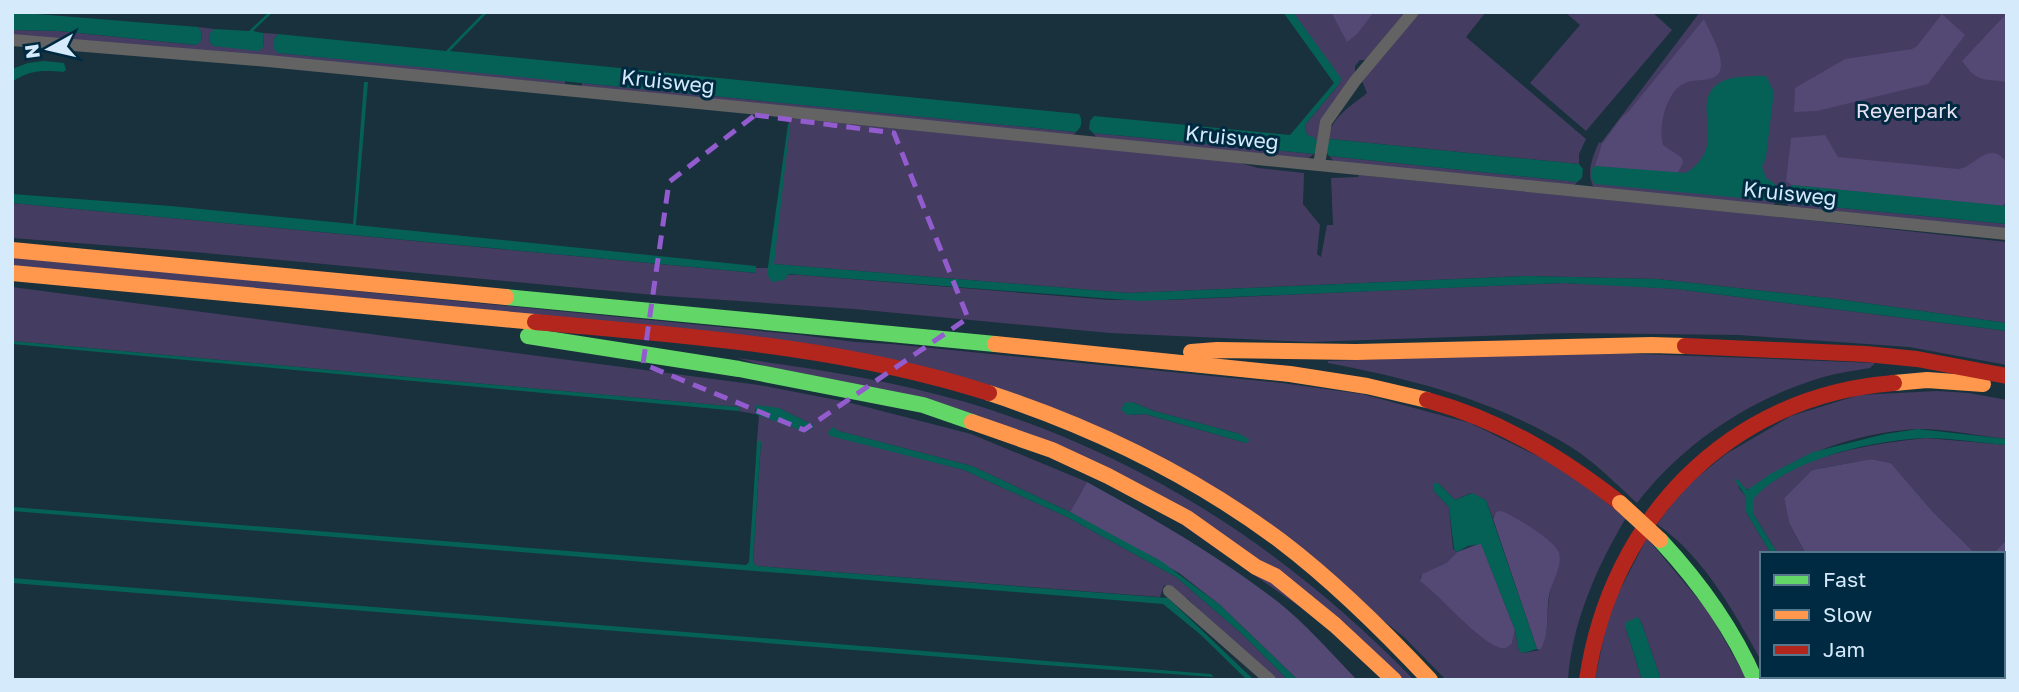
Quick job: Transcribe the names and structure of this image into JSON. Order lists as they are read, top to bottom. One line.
{"streets":{"street":["Kruisweg"]},"parks":["Reyerpark"],"legend":["Fast","Slow","Jam"],"north":"left"}
